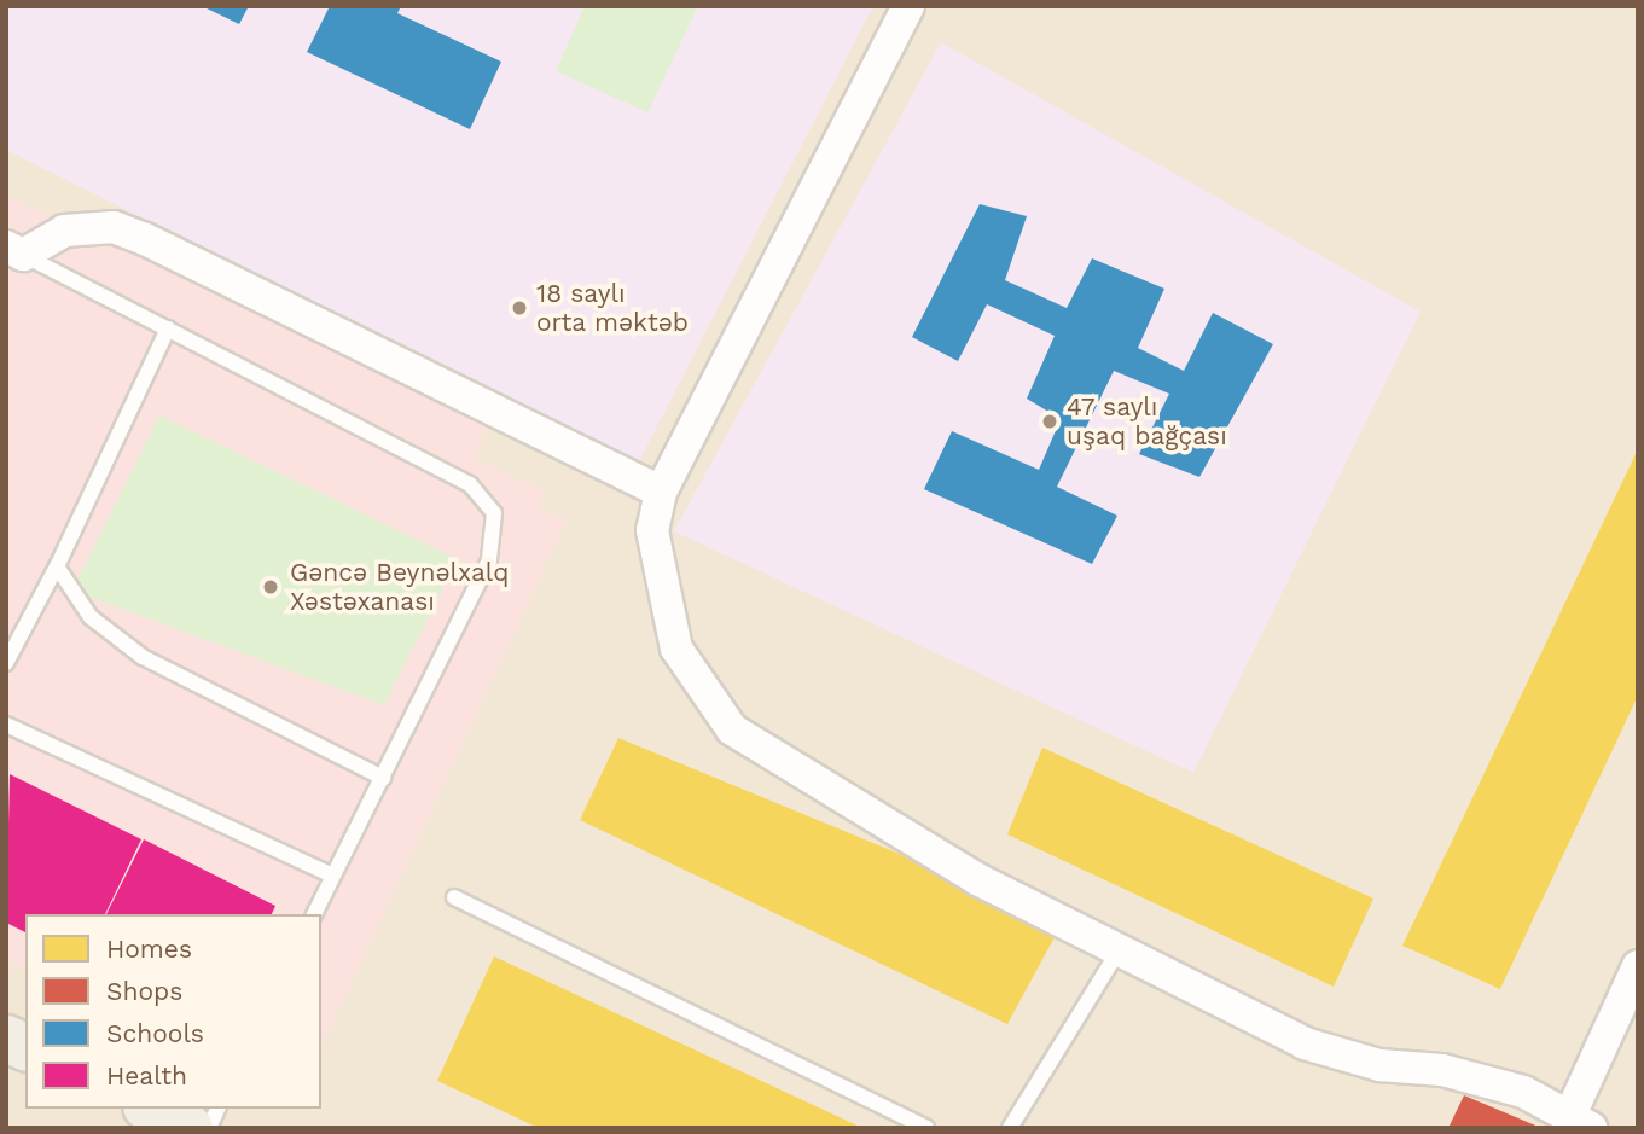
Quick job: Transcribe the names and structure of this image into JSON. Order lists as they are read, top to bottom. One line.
{"places":["18 saylı orta məktəb","47 saylı uşaq bağçası","Gəncə Beynəlxalq Xəstəxanası"],"legend":["Homes","Shops","Schools","Health"]}
